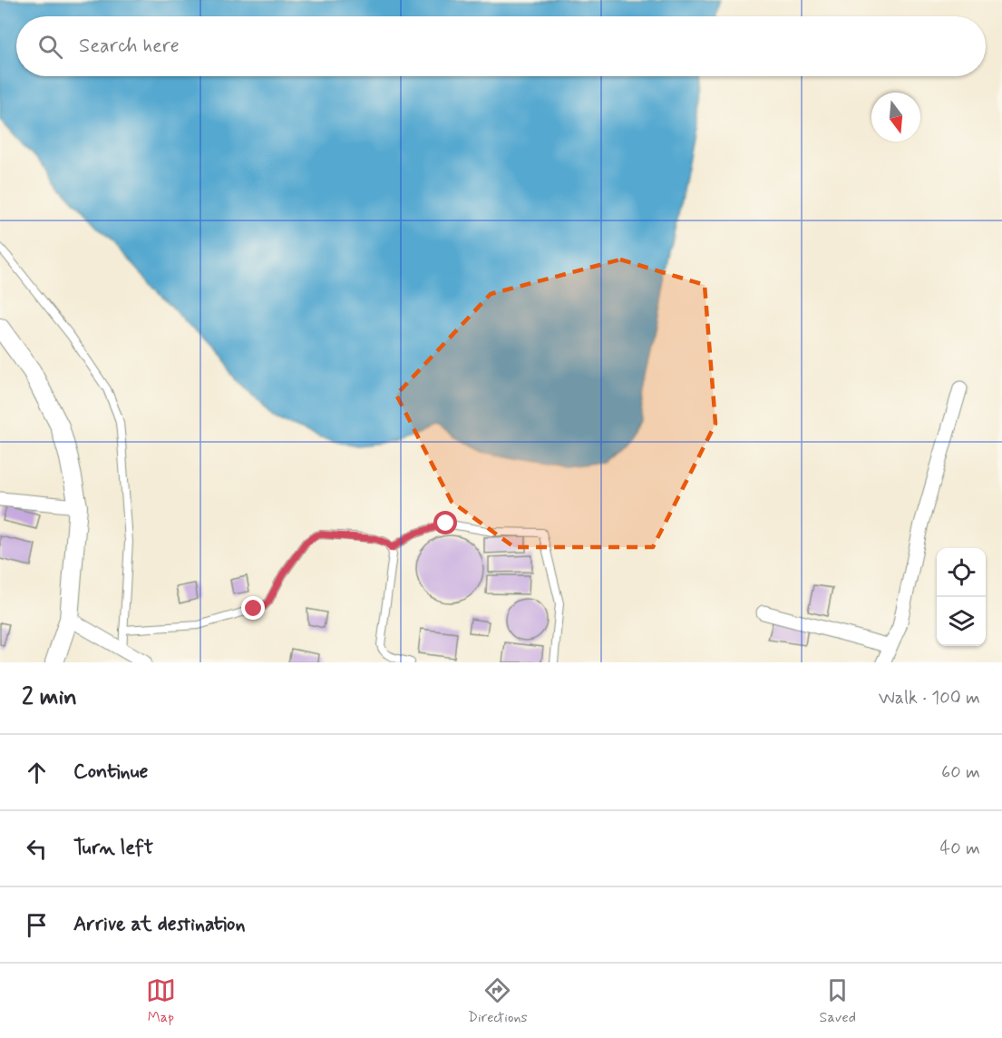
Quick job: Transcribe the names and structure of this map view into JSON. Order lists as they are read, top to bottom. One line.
{"north":"bottom","page":{"search":"Search here","heading":["2 min","Walk · 100 m"],"list":[["Continue","60 m"],["Turn left","40 m"],"Arrive at destination"],"nav":["Map","Directions","Saved"]}}
